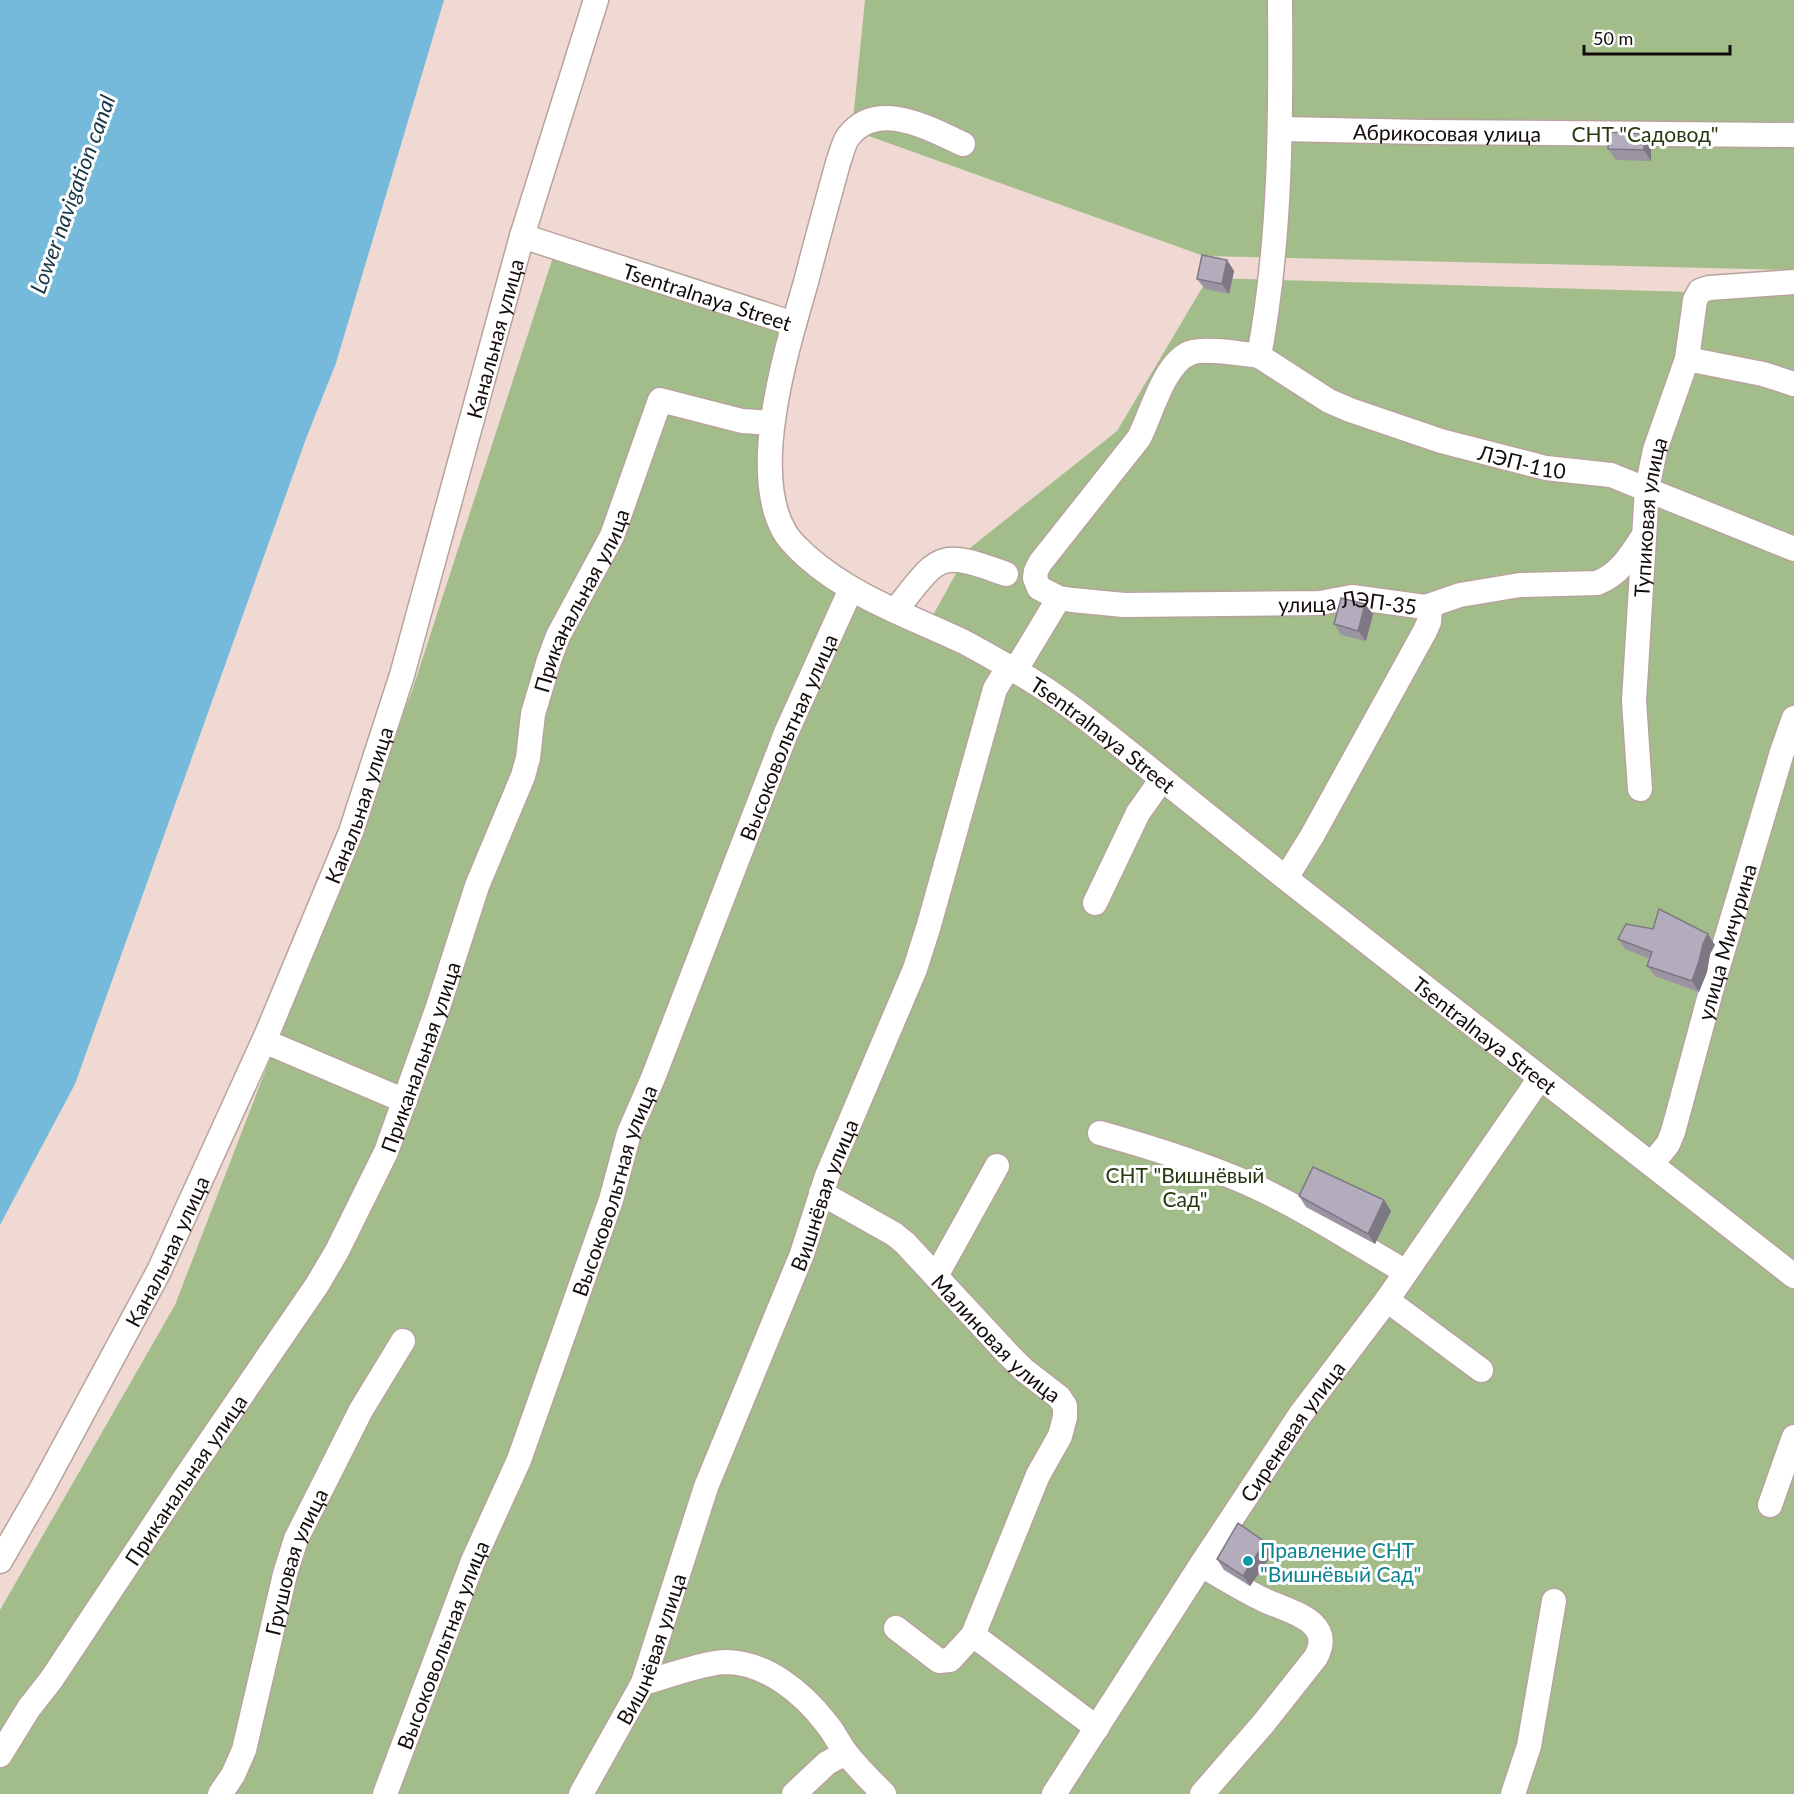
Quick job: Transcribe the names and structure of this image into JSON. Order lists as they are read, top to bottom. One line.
{"streets":{"street":["Абрикосовая улица","Tsentralnaya Street","Канальная улица","ЛЭП-110","Тупиковая улица","Приканальная улица","улица ЛЭП-35","Высоковольтная улица","улица Мичурина","Вишнёвая улица","Малиновая улица","Сиреневая улица","Грушовая улица"]},"crossings":[["Tsentralnaya Street","Канальная улица"],["Tsentralnaya Street","Приканальная улица"],["Tsentralnaya Street","Высоковольтная улица"],["Tsentralnaya Street","улица Мичурина"],["Tsentralnaya Street","Вишнёвая улица"],["Tsentralnaya Street","Сиреневая улица"],["ЛЭП-110","Тупиковая улица"],["ЛЭП-110","улица ЛЭП-35"],["Тупиковая улица","улица ЛЭП-35"],["улица ЛЭП-35","Вишнёвая улица"],["Вишнёвая улица","Малиновая улица"]],"water":["Lower navigation canal"],"parks":["СНТ \"Садовод\"","СНТ \"Вишнёвый Сад\""],"places":["Правление СНТ \"Вишнёвый Сад\""],"scale_bar":"50 m"}
